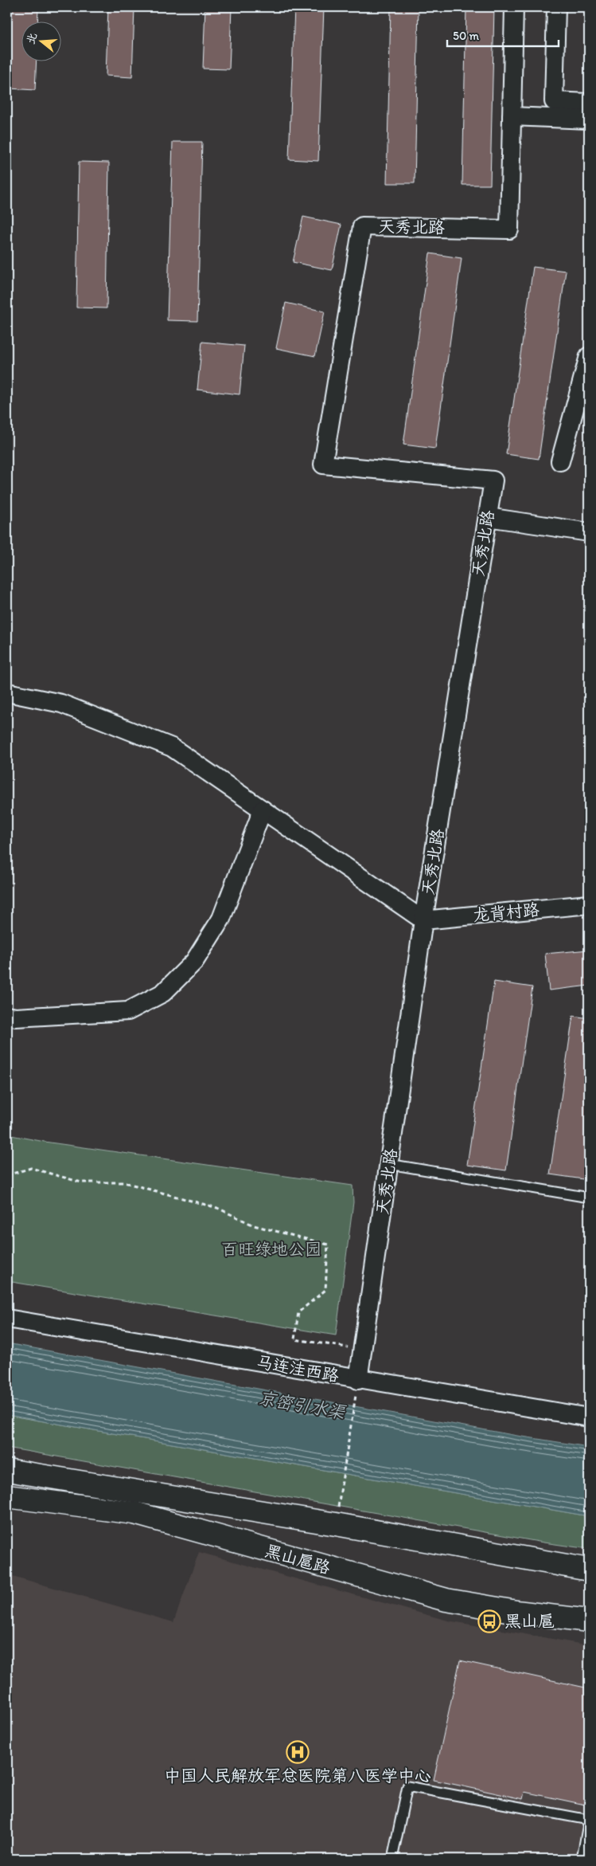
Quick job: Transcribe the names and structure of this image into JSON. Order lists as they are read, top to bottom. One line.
{"streets":{"main road":["黑山扈路"],"street":["天秀北路","龙背村路","马连洼西路"]},"crossings":[["天秀北路","龙背村路"],["天秀北路","马连洼西路"]],"water":["京密引水渠"],"parks":["百旺绿地公园"],"places":{"bus stop":["黑山扈"],"hospital":["中国人民解放军总医院第八医学中心"]},"scale_bar":"50 m","north":"left"}
